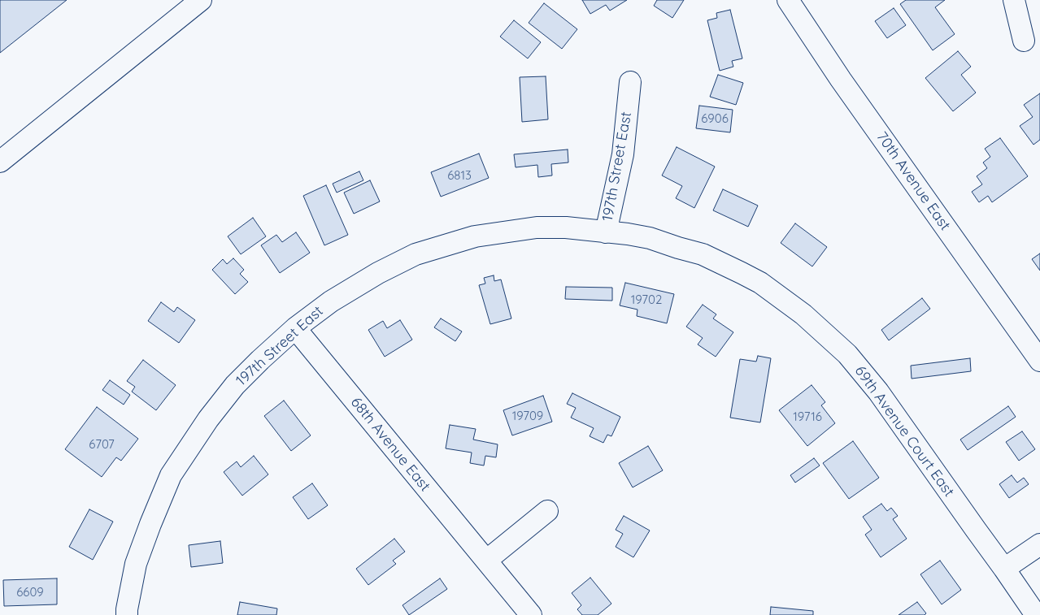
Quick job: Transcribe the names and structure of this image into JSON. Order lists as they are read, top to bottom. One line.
{"streets":{"street":["197th Street East","70th Avenue East","69th Avenue Court East","68th Avenue East"]},"crossings":[["197th Street East","69th Avenue Court East"],["197th Street East","68th Avenue East"]],"house_numbers":["6906","6813","19702","19709","19716","6707","6609"]}
